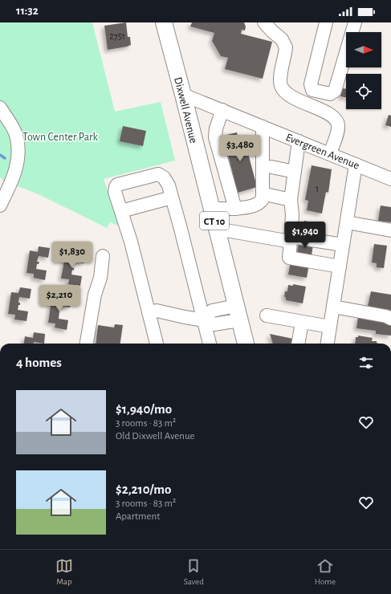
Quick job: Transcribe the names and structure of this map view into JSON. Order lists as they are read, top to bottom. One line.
{"streets":{"main road":["Dixwell Avenue","CT 10"],"street":["Evergreen Avenue"]},"crossings":[["Dixwell Avenue","Evergreen Avenue"]],"parks":["Town Center Park"],"house_numbers":["2751","1"],"north":"right","page":{"status":"11:32","price":["$3,480","$1,940","$1,830","$2,210"],"heading":"4 homes","list":[{"name":"$1,940/mo","note":"3 rooms · 83 m² · Old Dixwell Avenue"},{"name":"$2,210/mo","note":"3 rooms · 83 m² · Apartment"}],"tabs":["Map","Saved","Home"]}}
